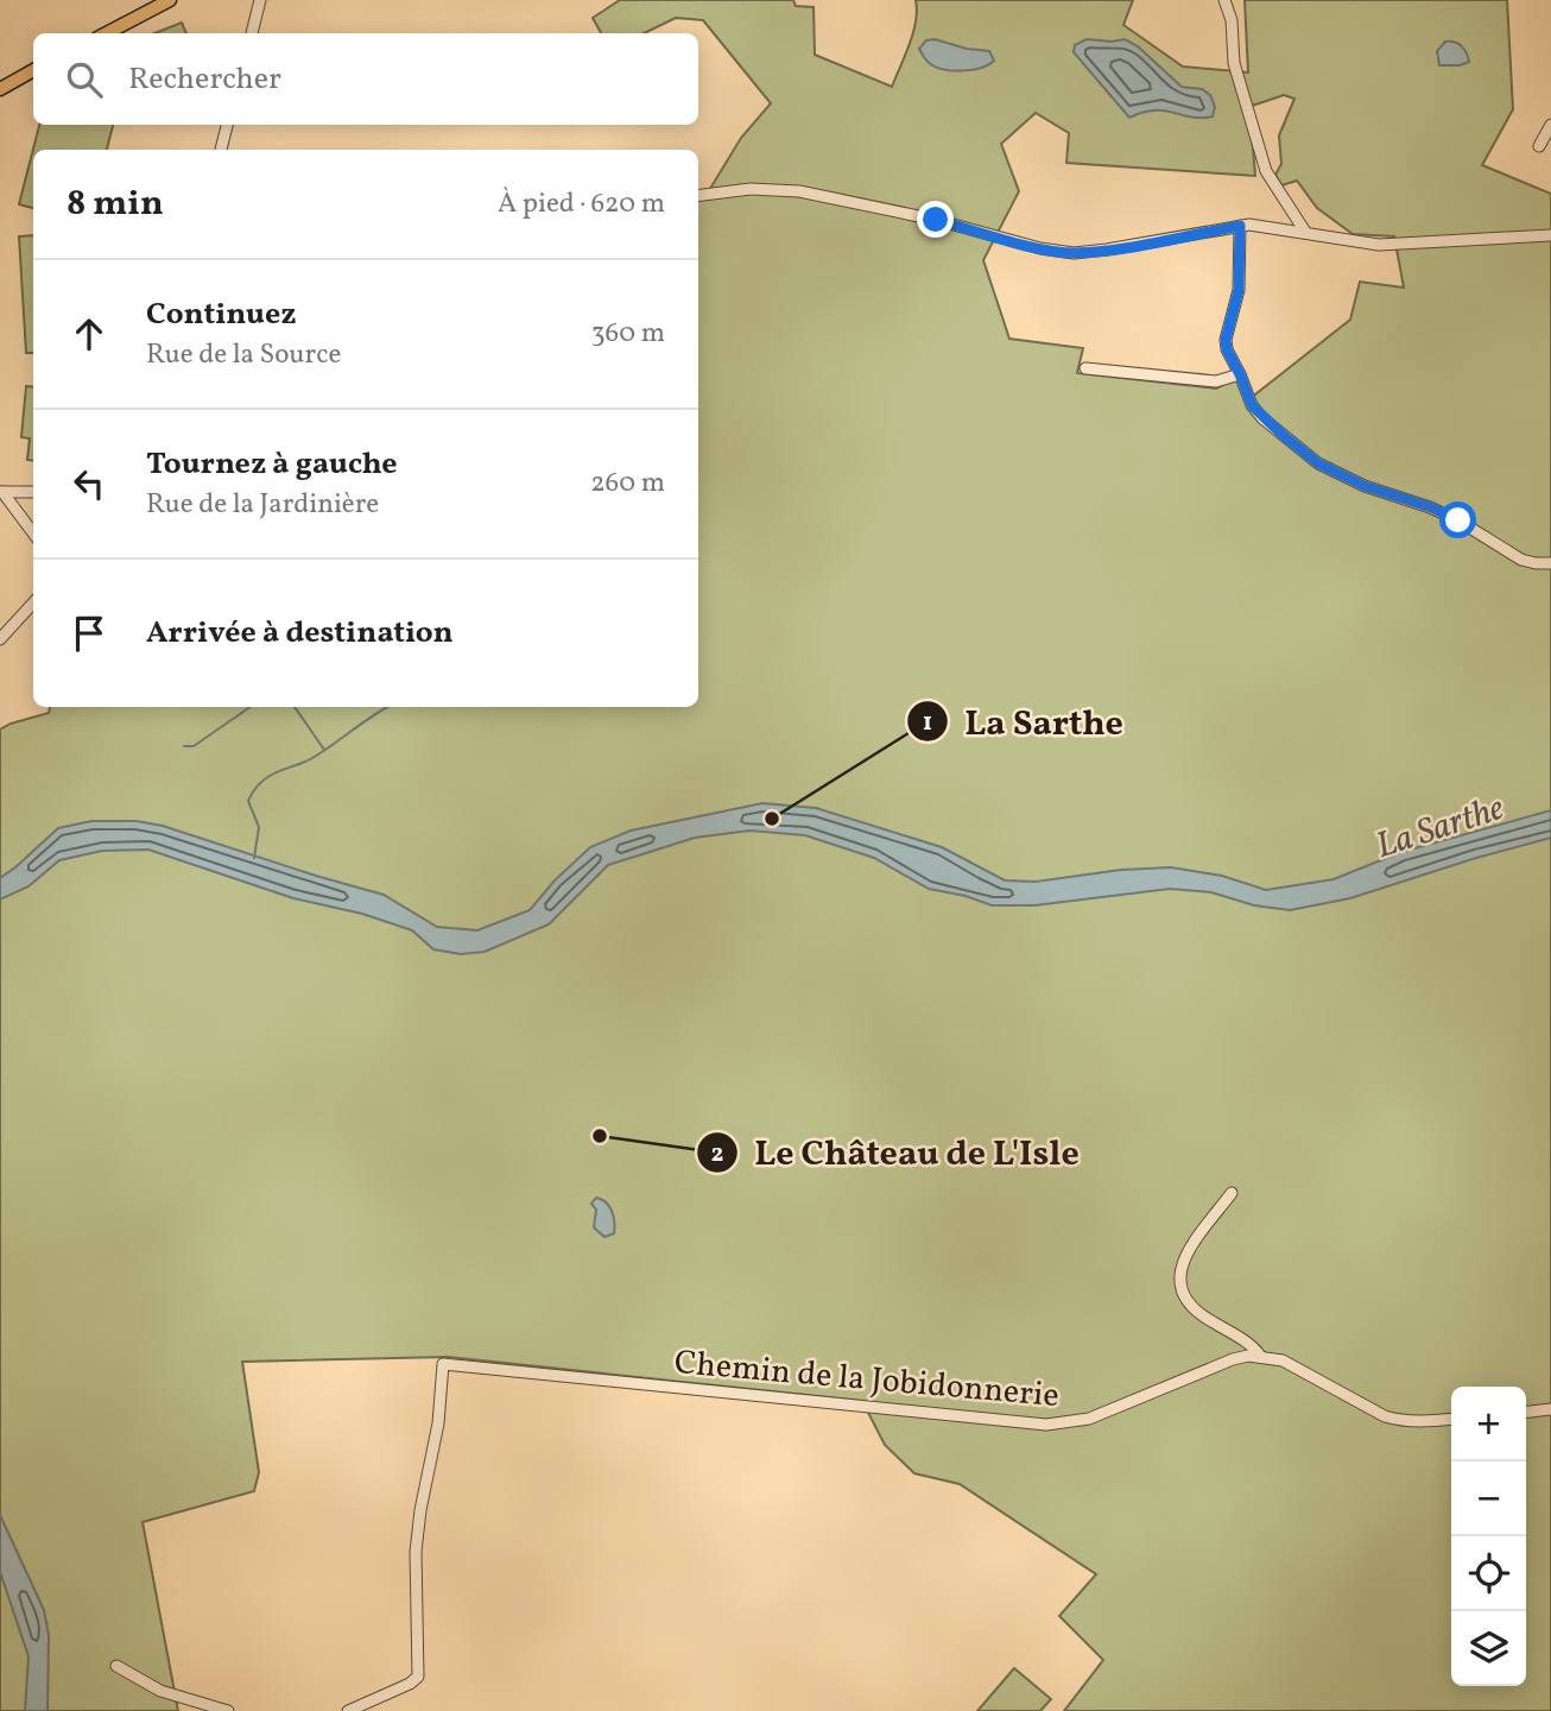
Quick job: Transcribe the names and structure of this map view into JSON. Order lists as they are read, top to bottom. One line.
{"streets":{"street":["Chemin de la Jobidonnerie"]},"water":["La Sarthe"],"places":["La Sarthe","Le Château de L'Isle"],"page":{"search":"Rechercher","heading":["8 min","À pied · 620 m"],"list":[["Continuez","Rue de la Source","360 m"],["Tournez à gauche","Rue de la Jardinière","260 m"],"Arrivée à destination"],"map_buttons":["+","−"]}}
